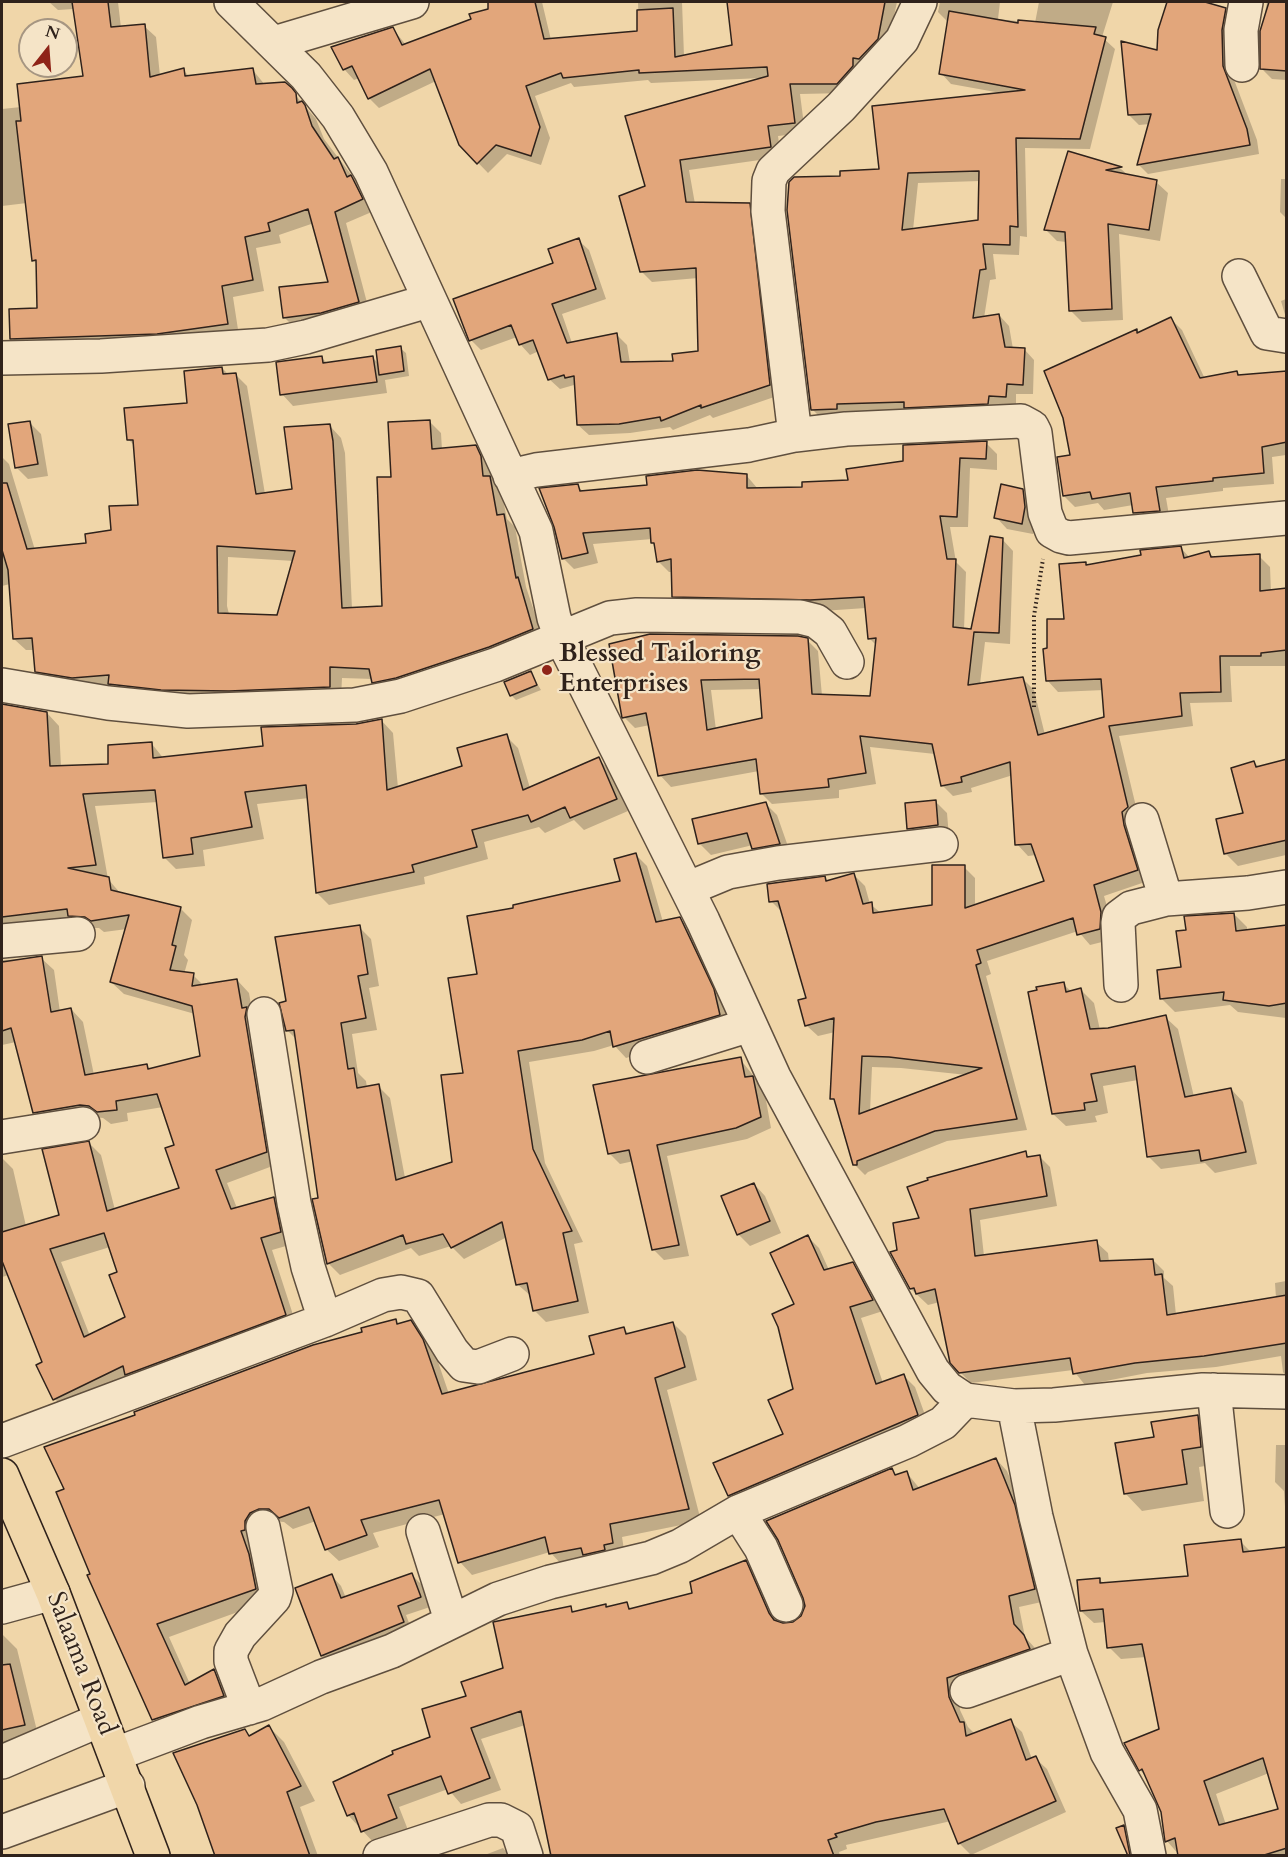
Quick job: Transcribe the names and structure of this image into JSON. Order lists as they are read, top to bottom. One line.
{"streets":{"main road":["Salaama Road"]},"places":["Blessed Tailoring Enterprises"],"north":"top"}
